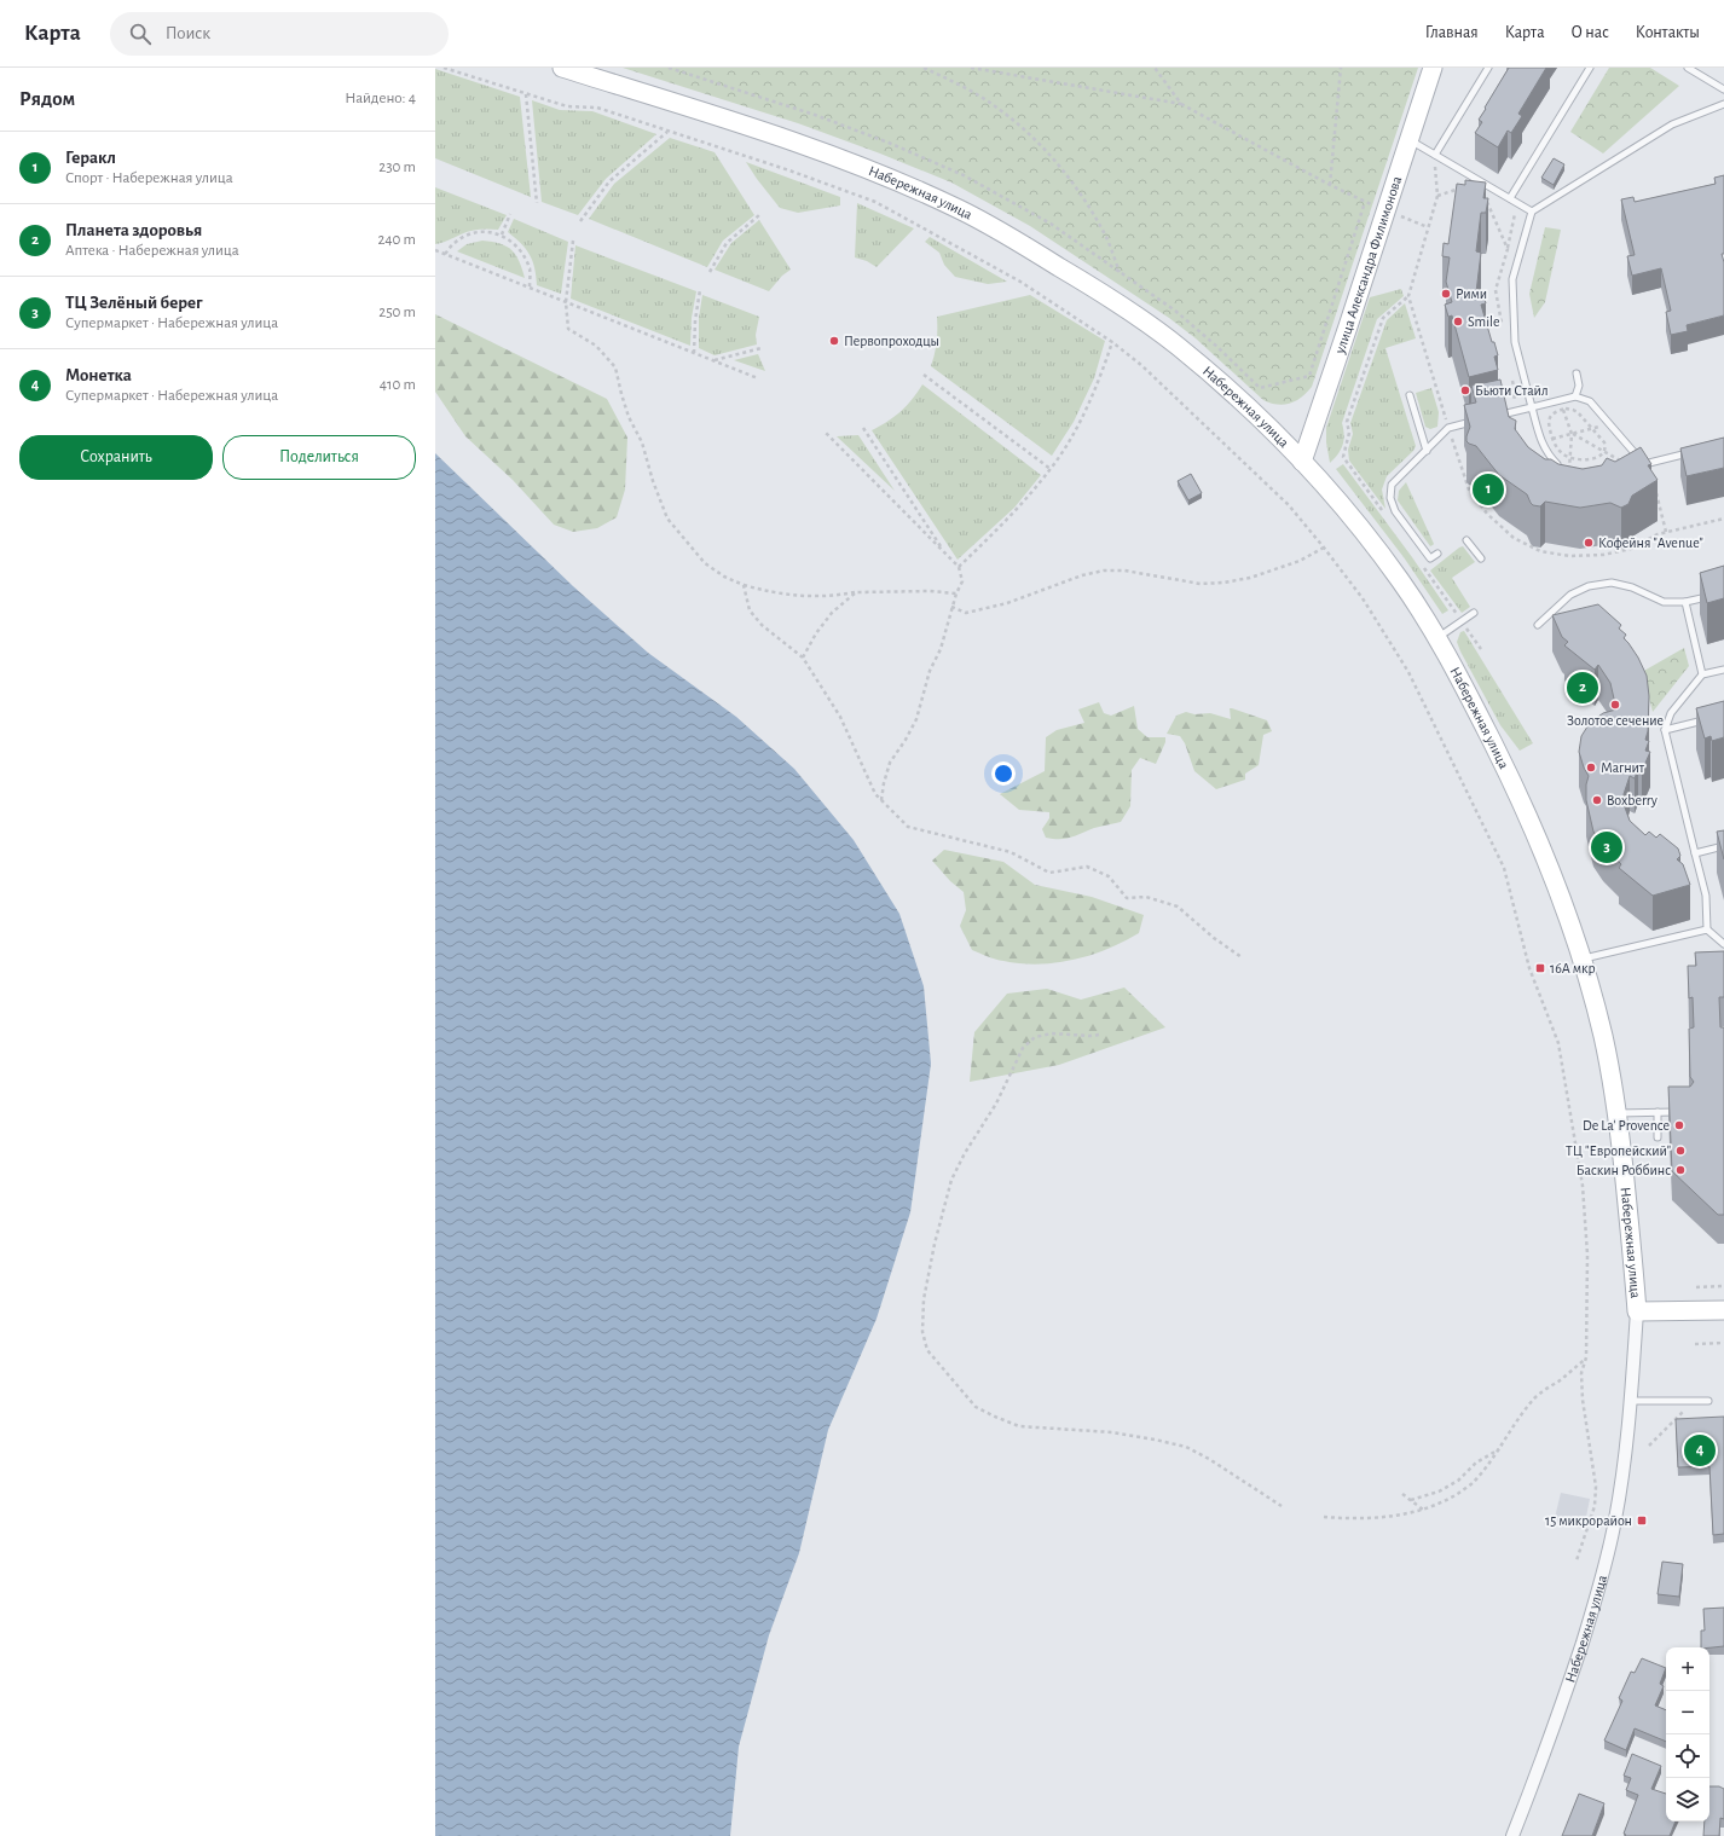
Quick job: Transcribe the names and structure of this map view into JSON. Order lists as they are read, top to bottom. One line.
{"streets":{"main road":["Набережная улица","улица Александра Филимонова"]},"crossings":[["Набережная улица","улица Александра Филимонова"]],"places":{"other":["Рими","Smile","Первопроходцы","Бьюти Стайл","Кофейня \"Avenue\"","Золотое сечение","Магнит","Boxberry","De La' Provence","ТЦ \"Европейский\"","Баскин Роббинс"],"transit":["16А мкр","15 микрорайон"]},"page":{"header":"Карта","search":"Поиск","nav":["Главная","Карта","О нас","Контакты"],"heading":["Рядом","Найдено: 4"],"list":[{"mark":"1","name":"Геракл","note":"Спорт · Набережная улица","value":"230 m"},{"mark":"2","name":"Планета здоровья","note":"Аптека · Набережная улица","value":"240 m"},{"mark":"3","name":"ТЦ Зелёный берег","note":"Супермаркет · Набережная улица","value":"250 m"},{"mark":"4","name":"Монетка","note":"Супермаркет · Набережная улица","value":"410 m"}],"buttons":["Сохранить","Поделиться"],"pins":["1","2","3","4"],"map_buttons":["+","−"]}}
